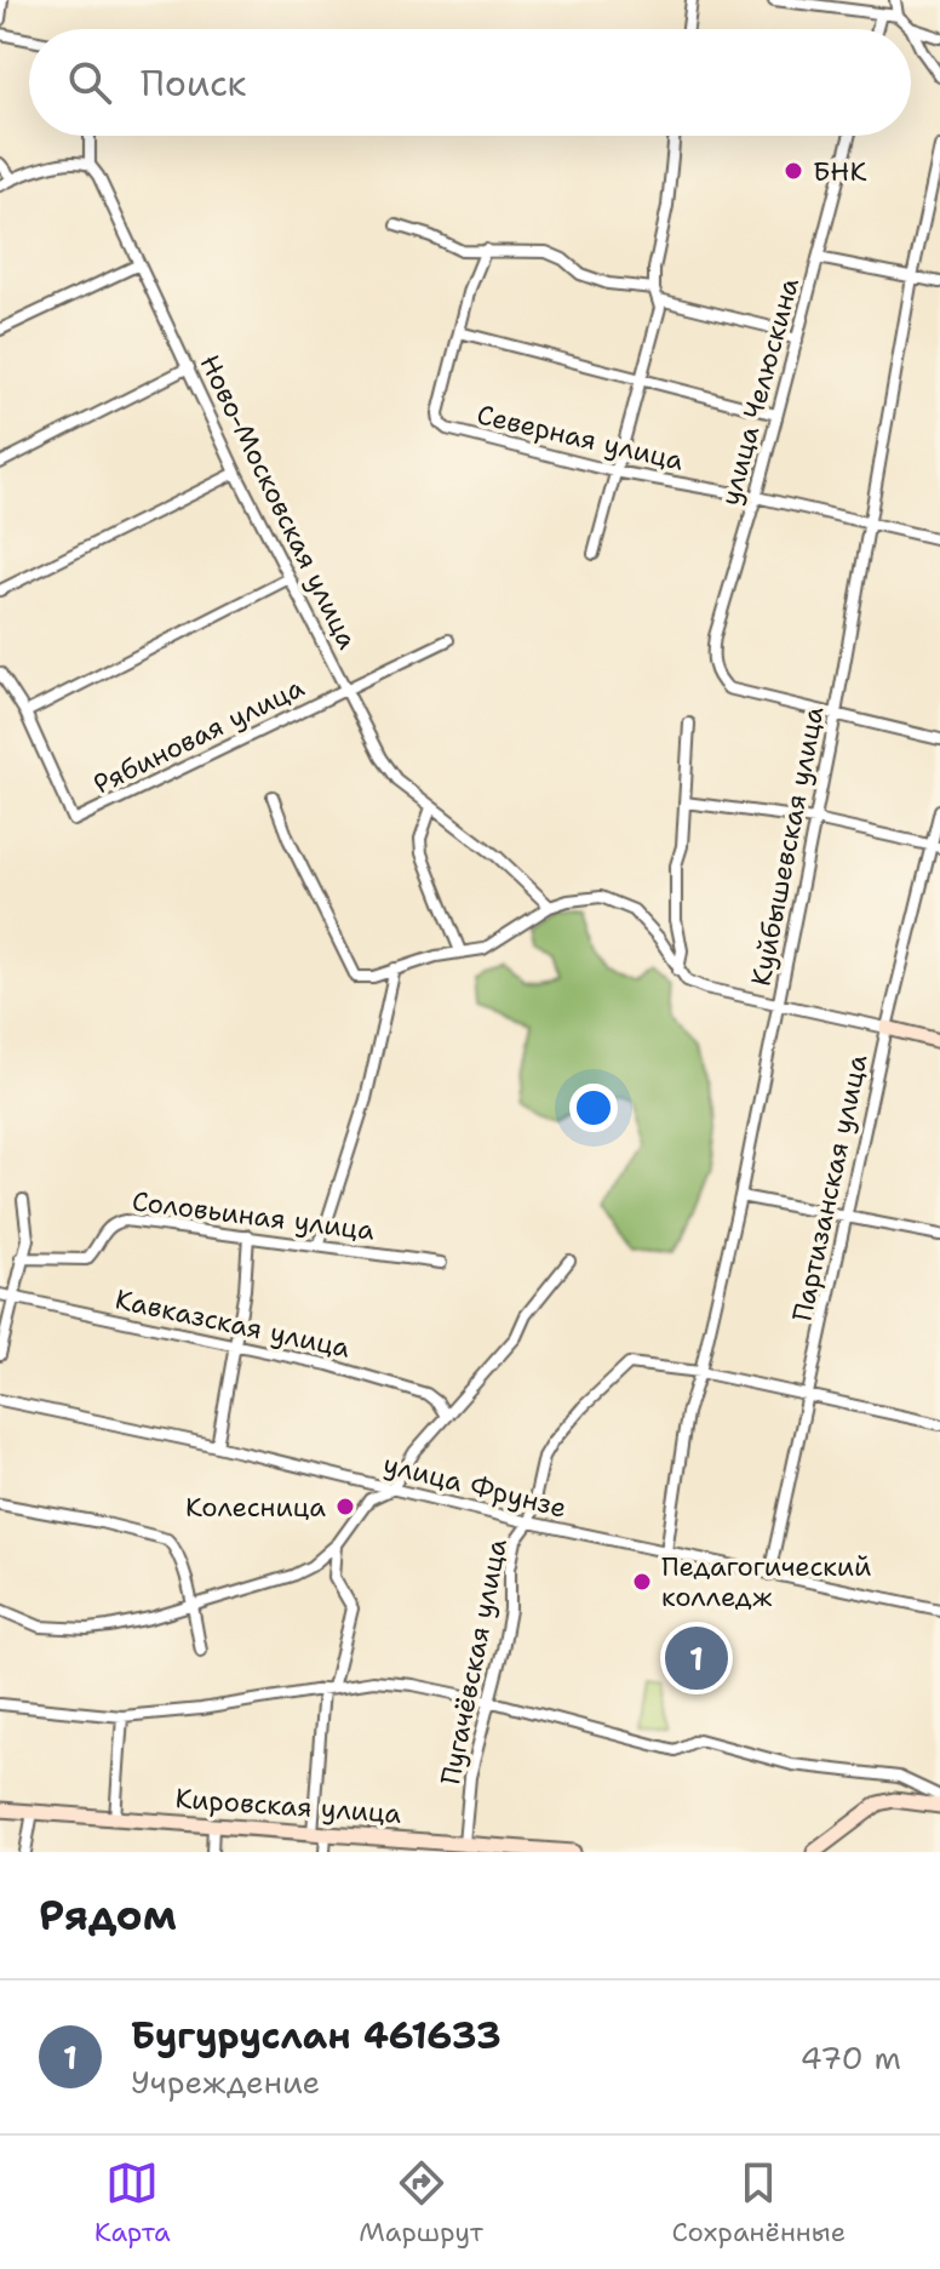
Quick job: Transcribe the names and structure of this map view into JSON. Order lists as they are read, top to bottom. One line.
{"streets":{"main road":["Кировская улица"],"street":["улица Челюскина","Северная улица","Ново-Московская улица","Рябиновая улица","Куйбышевская улица","Партизанская улица","Соловьиная улица","Кавказская улица","улица Фрунзе","Пугачёвская улица"]},"crossings":[["улица Челюскина","Северная улица"],["улица Челюскина","Куйбышевская улица"],["Северная улица","Куйбышевская улица"],["Ново-Московская улица","Рябиновая улица"],["Куйбышевская улица","улица Фрунзе"],["Куйбышевская улица","Пугачёвская улица"],["Партизанская улица","улица Фрунзе"],["улица Фрунзе","Пугачёвская улица"],["Пугачёвская улица","Кировская улица"]],"places":["БНК","Колесница","Педагогический колледж"],"page":{"search":"Поиск","pins":"1","heading":"Рядом","list":[{"mark":"1","name":"Бугуруслан 461633","note":"Учреждение","value":"470 m"}],"nav":["Карта","Маршрут","Сохранённые"]}}
